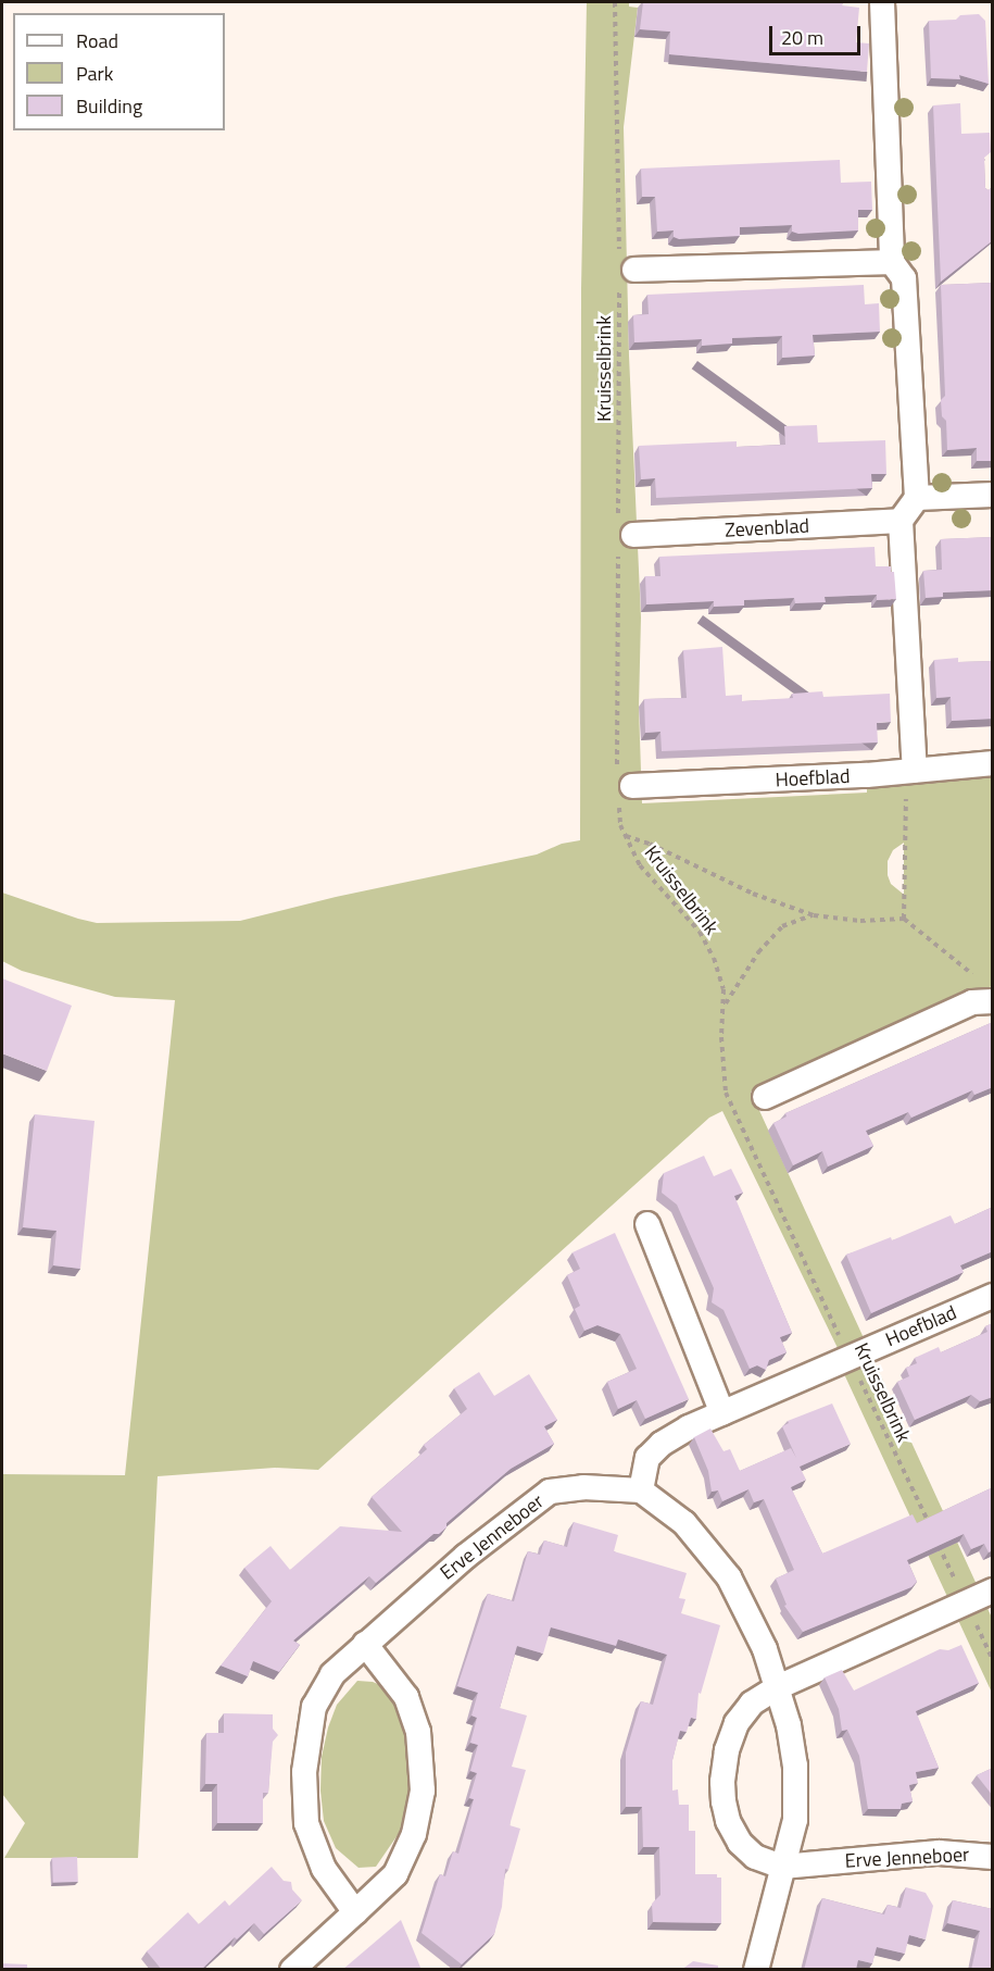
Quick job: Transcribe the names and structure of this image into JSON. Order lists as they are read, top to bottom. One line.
{"streets":{"street":["Zevenblad","Hoefblad","Erve Jenneboer"],"path":["Kruisselbrink"]},"crossings":[["Kruisselbrink","Zevenblad"],["Kruisselbrink","Hoefblad"]],"legend":["Road","Park","Building"],"scale_bar":"20 m"}
